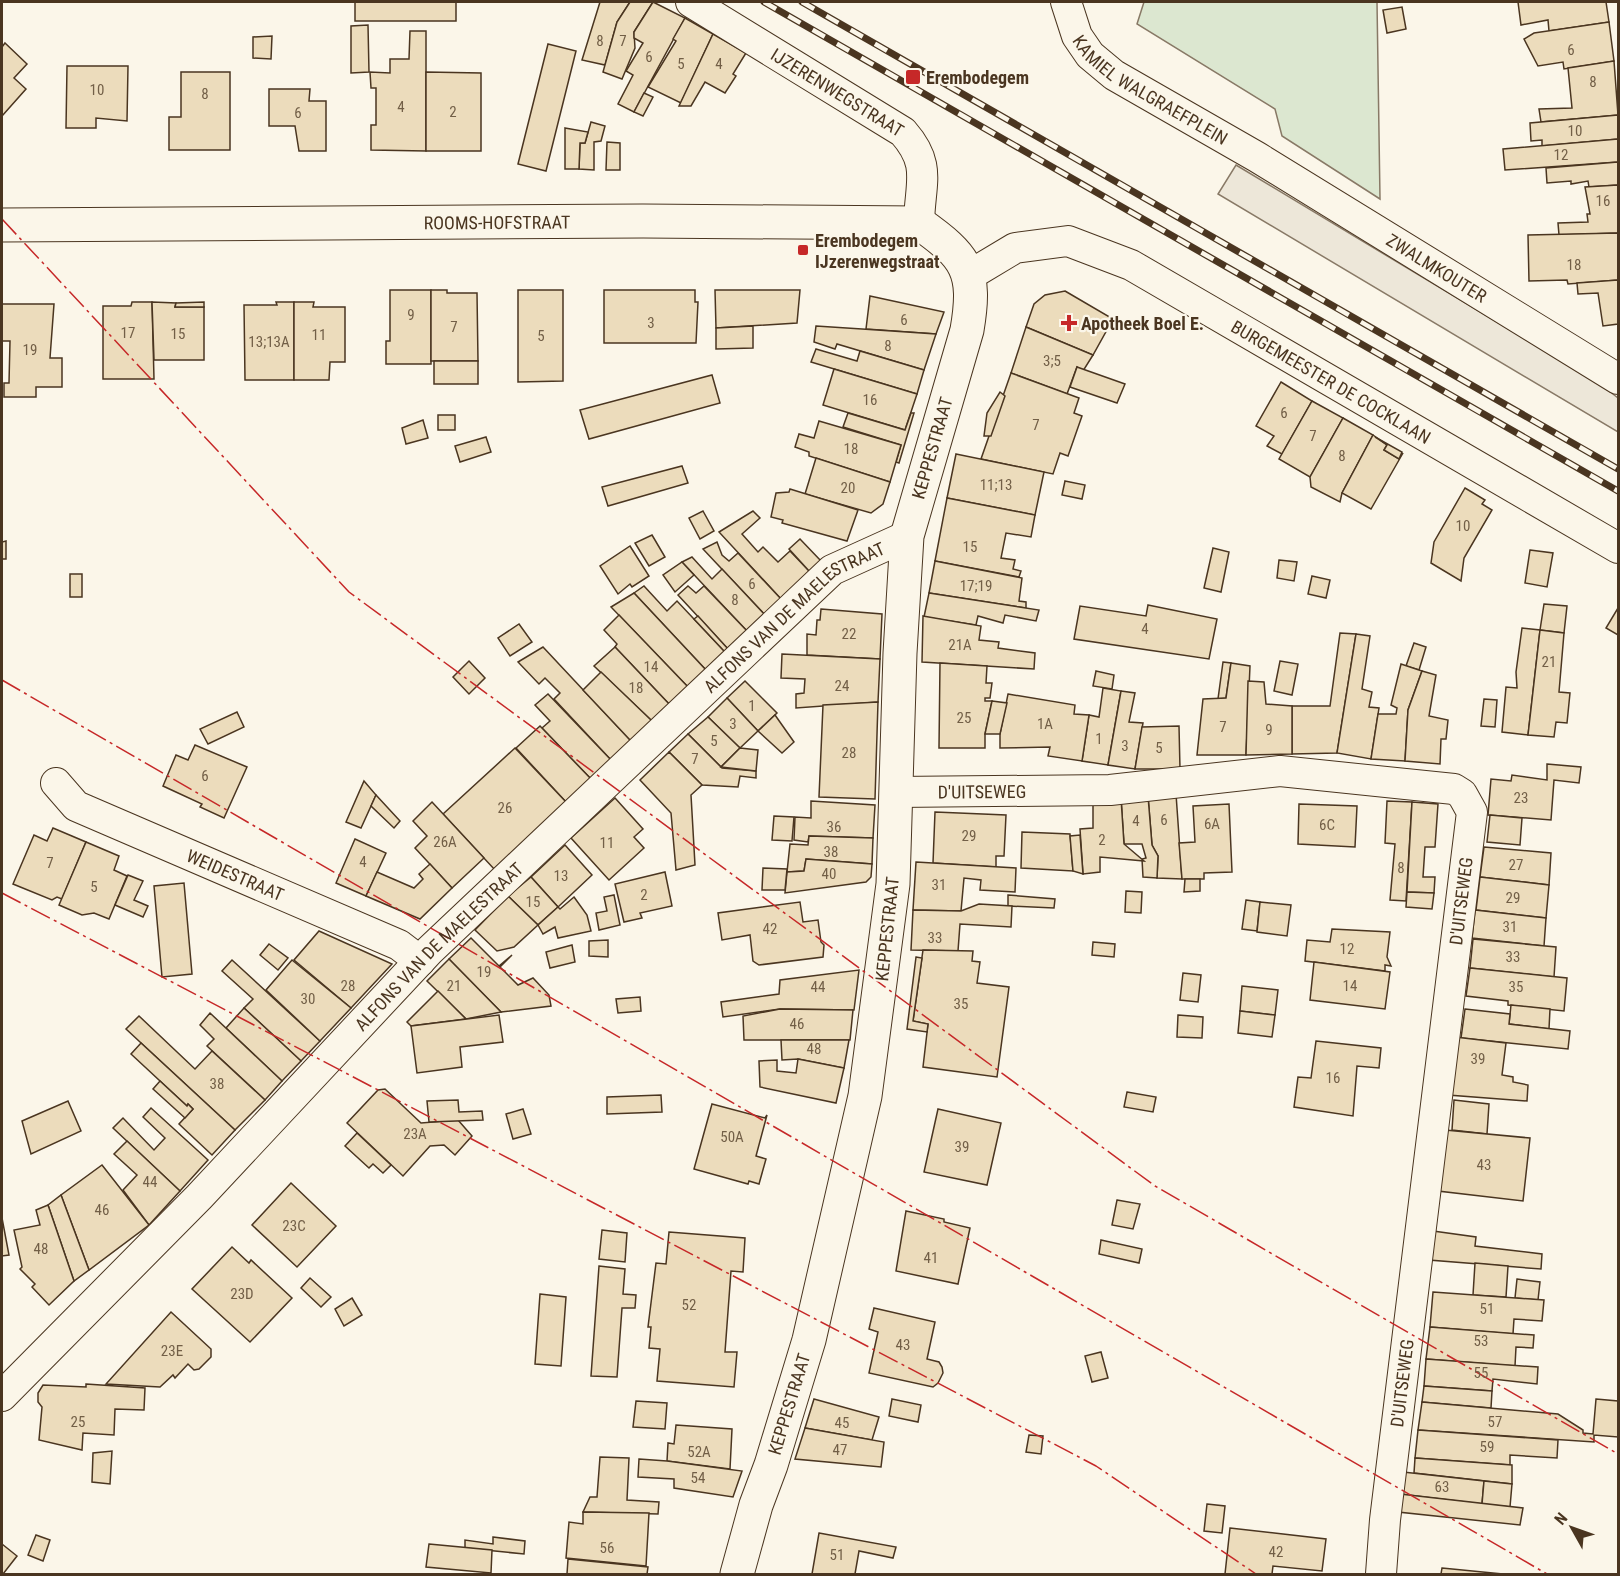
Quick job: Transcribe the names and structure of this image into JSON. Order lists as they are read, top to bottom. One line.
{"streets":{"street":["KAMIEL WALGRAEFPLEIN","IJZERENWEGSTRAAT","ROOMS-HOFSTRAAT","ZWALMKOUTER","BURGEMEESTER DE COCKLAAN","KEPPESTRAAT","ALFONS VAN DE MAELESTRAAT","D'UITSEWEG","WEIDESTRAAT"]},"crossings":[["KAMIEL WALGRAEFPLEIN","ZWALMKOUTER"],["IJZERENWEGSTRAAT","ROOMS-HOFSTRAAT"],["BURGEMEESTER DE COCKLAAN","KEPPESTRAAT"],["KEPPESTRAAT","ALFONS VAN DE MAELESTRAAT"],["KEPPESTRAAT","D'UITSEWEG"],["ALFONS VAN DE MAELESTRAAT","WEIDESTRAAT"]],"places":{"transit":["Erembodegem","Erembodegem IJzerenwegstraat"],"health":["Apotheek Boel E."]},"house_numbers":["8","7","6","6","5","4","8","10","8","4","2","6","10","12","16","18","9","6","3","7","17","15","11","5","13;13A","8","19","3;5","16","6","7","7","18","8","11;13","20","10","15","6","17;19","8","4","22","21A","21","14","24","18","1","25","3","1A","7","9","1","5","3","5","28","7","6","23","26","6","4","6A","6C","36","29","2","26A","11","38","4","7","27","8","40","13","31","5","2","29","15","31","42","33","12","33","19","28","21","14","44","35","30","35","46","48","39","16","38","23A","50A","39","43","44","46","23C","48","41","23D","52","51","53","43","23E","55","25","57","45","59","47","52A","54","63","56","42","51"],"north":"top left"}
